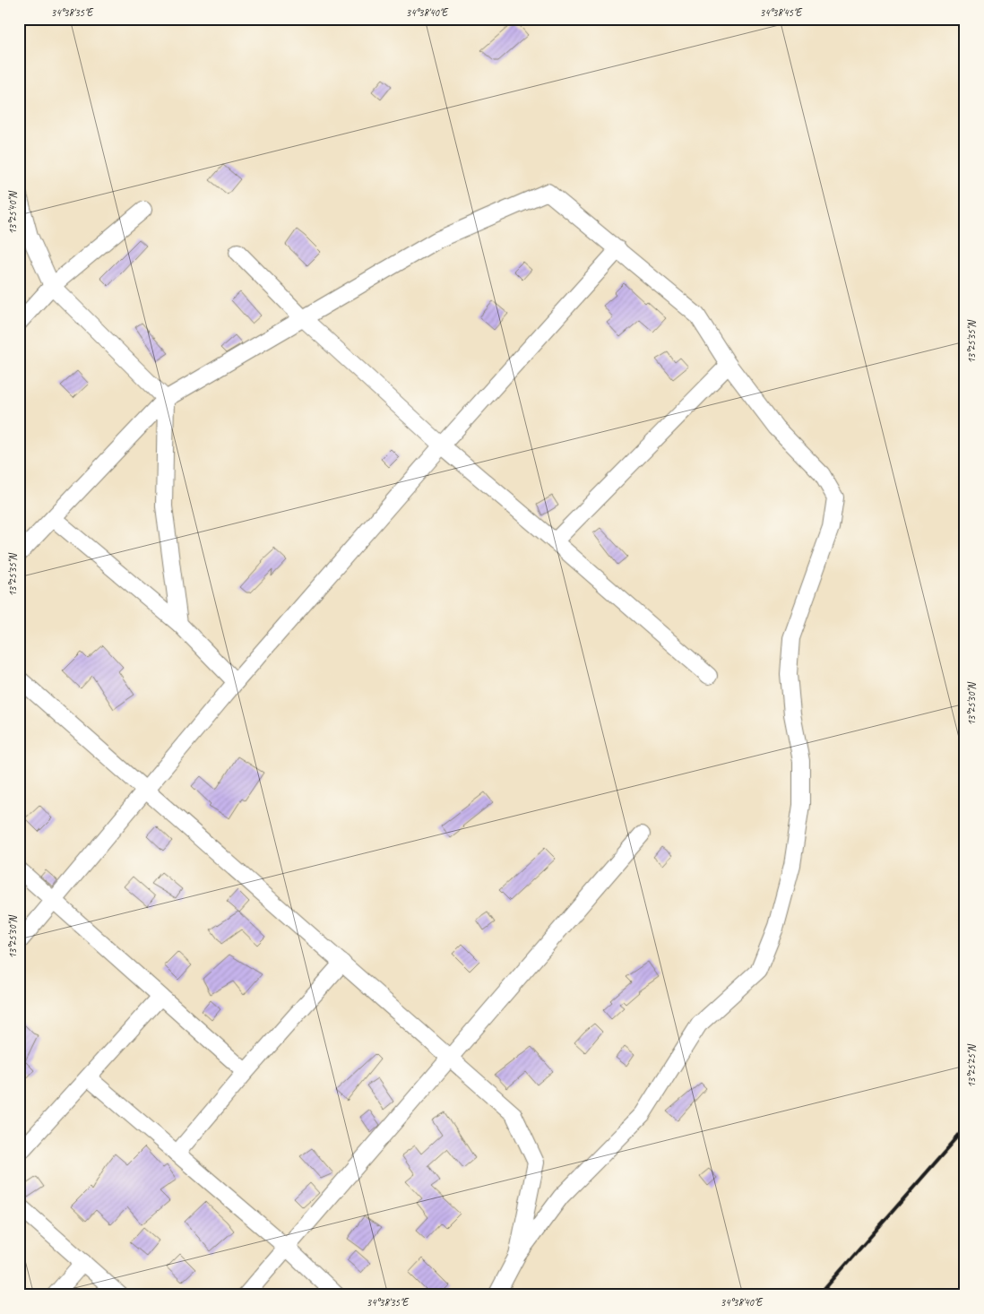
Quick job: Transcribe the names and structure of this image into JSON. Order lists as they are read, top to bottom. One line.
{"coordinates":["34°38'35\"E","34°38'40\"E","34°38'45\"E","13°25'40\"N","13°25'35\"N","13°25'30\"N","13°25'25\"N"]}
